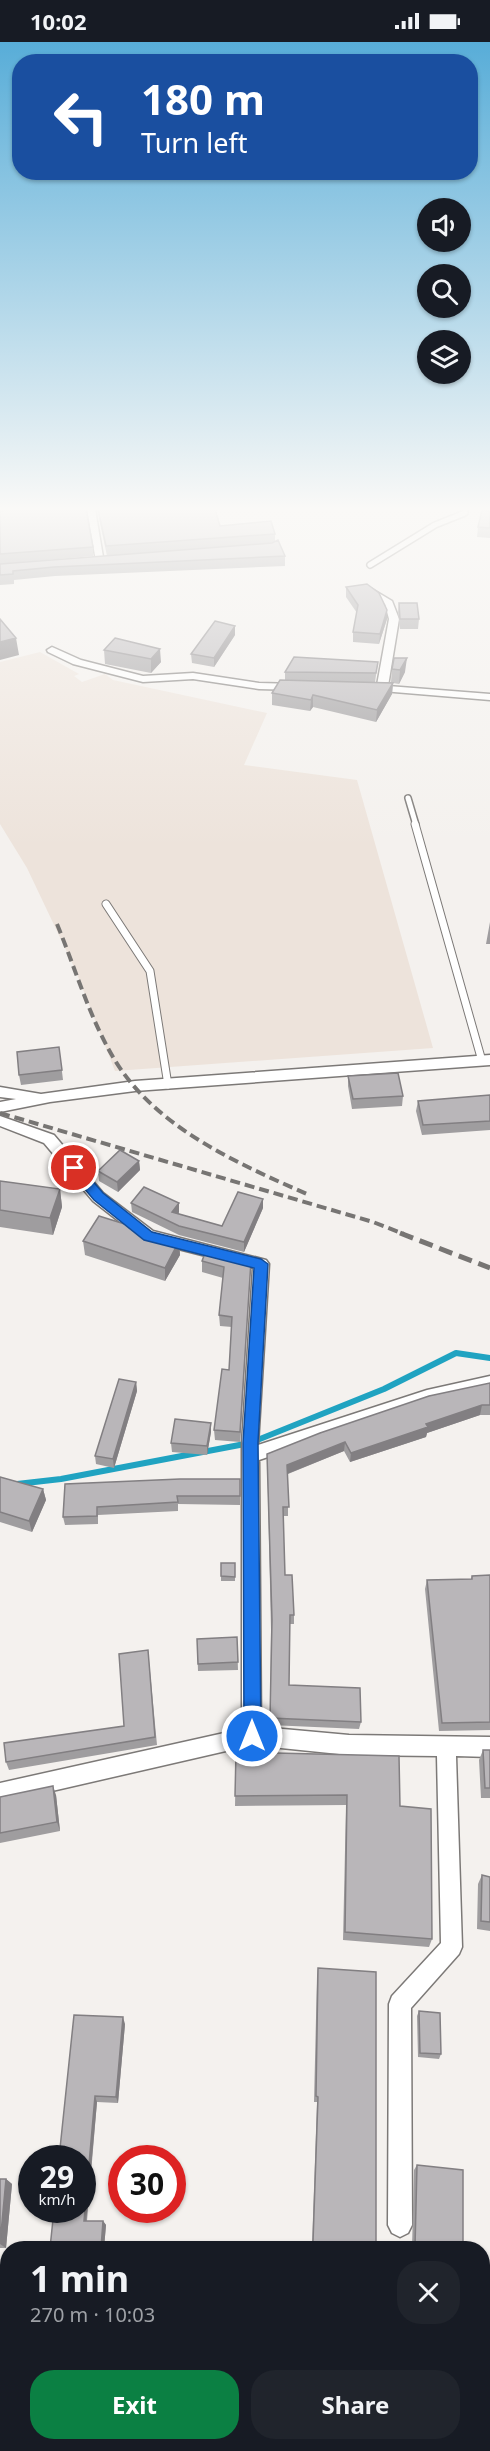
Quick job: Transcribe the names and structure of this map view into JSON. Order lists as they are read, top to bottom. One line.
{"page":{"status":"10:02","turn":["180 m","Turn left"],"speed":"29 km/h","limit":"30","heading":["1 min","270 m · 10:03"],"buttons":["Exit","Share"]}}
